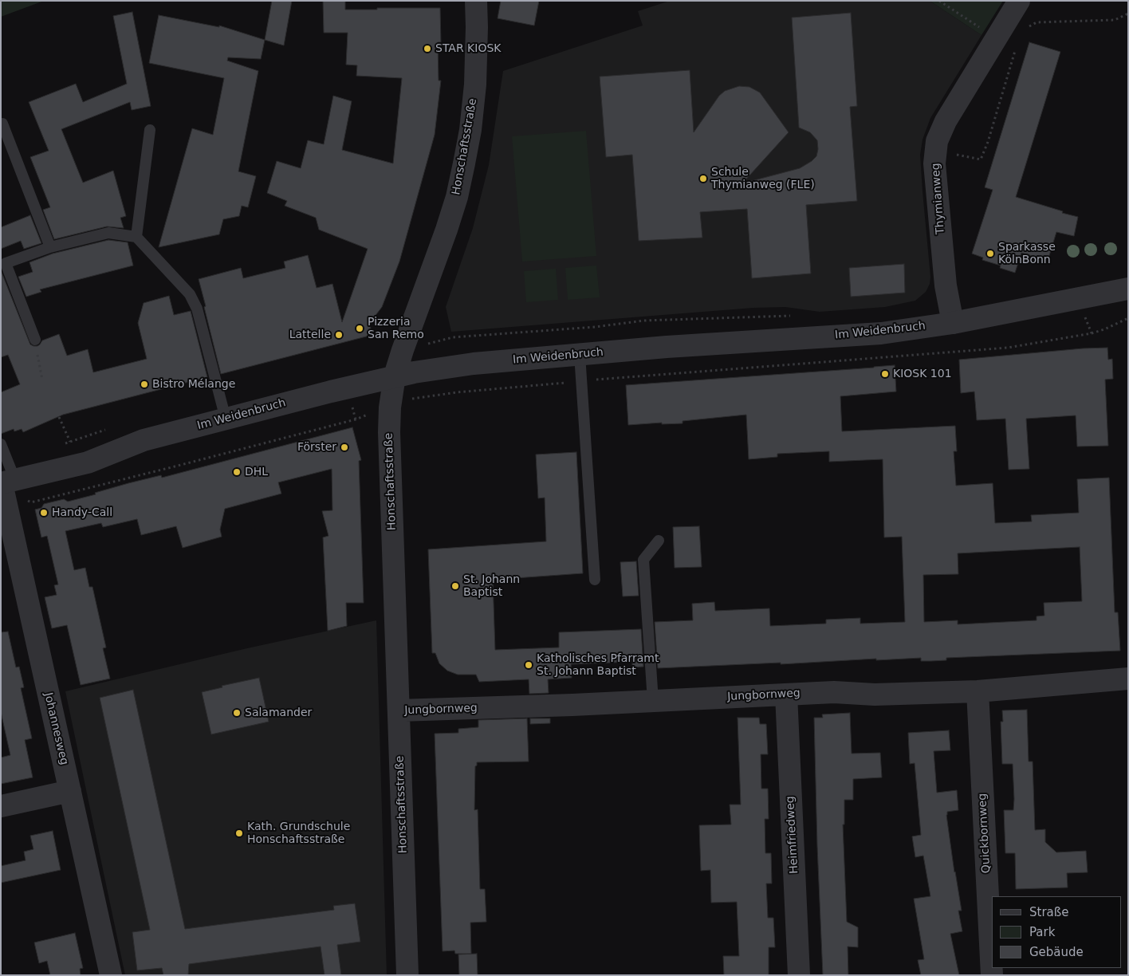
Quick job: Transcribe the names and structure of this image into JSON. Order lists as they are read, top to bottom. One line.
{"streets":{"street":["Honschaftsstraße","Thymianweg","Im Weidenbruch","Jungbornweg","Johannesweg","Quickbornweg","Heimfriedweg"]},"crossings":[["Honschaftsstraße","Im Weidenbruch"],["Honschaftsstraße","Jungbornweg"],["Thymianweg","Im Weidenbruch"],["Im Weidenbruch","Johannesweg"],["Jungbornweg","Quickbornweg"],["Jungbornweg","Heimfriedweg"]],"places":["STAR KIOSK","Schule Thymianweg (FLE)","Sparkasse KölnBonn","Pizzeria San Remo","Lattelle","KIOSK 101","Bistro Mélange","Förster","DHL","Handy-Call","St. Johann Baptist","Katholisches Pfarramt St. Johann Baptist","Salamander","Kath. Grundschule Honschaftsstraße"],"legend":["Straße","Park","Gebäude"]}
